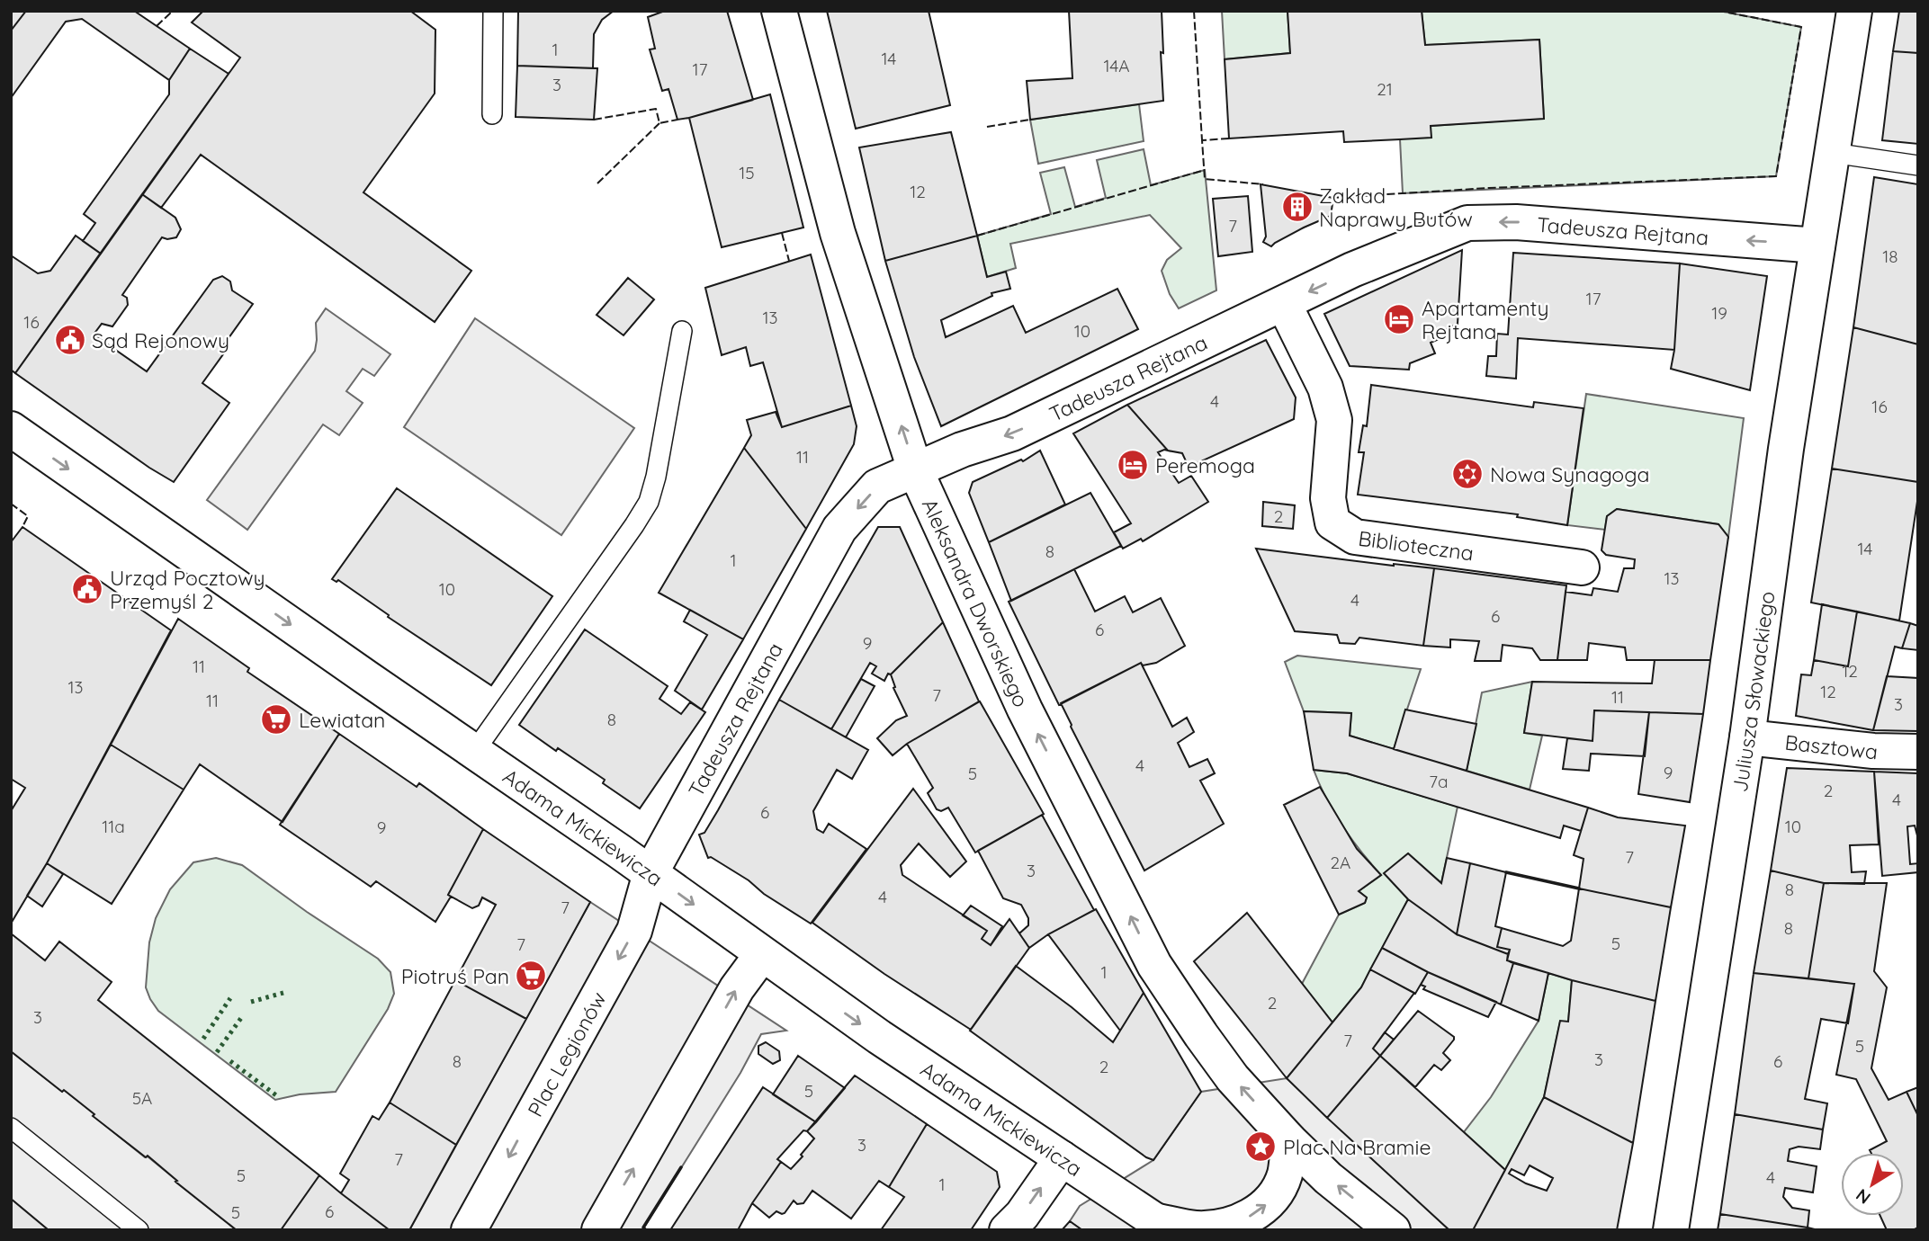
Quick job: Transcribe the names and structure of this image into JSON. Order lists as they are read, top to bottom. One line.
{"streets":{"street":["Tadeusza Rejtana","Biblioteczna","Aleksandra Dworskiego","Juliusza Słowackiego","Basztowa","Adama Mickiewicza","Plac Legionów"]},"crossings":[["Tadeusza Rejtana","Biblioteczna"],["Tadeusza Rejtana","Aleksandra Dworskiego"],["Tadeusza Rejtana","Juliusza Słowackiego"],["Tadeusza Rejtana","Adama Mickiewicza"],["Tadeusza Rejtana","Plac Legionów"],["Juliusza Słowackiego","Basztowa"],["Adama Mickiewicza","Plac Legionów"]],"one_way":["Tadeusza Rejtana","Aleksandra Dworskiego","Adama Mickiewicza"],"places":{"building":["Zakład Naprawy Butów"],"hotel":["Apartamenty Rejtana","Peremoga"],"public building":["Sąd Rejonowy","Urząd Pocztowy Przemyśl 2"],"synagogue":["Nowa Synagoga"],"supermarket":["Lewiatan","Piotruś Pan"],"place":["Plac Na Bramie"]},"house_numbers":["1","14","14A","17","3","21","15","12","7","18","17","19","13","16","10","4","16","11","2","14","8","1","13","10","4","6","6","9","11","12","13","12","7","11","11","3","8","4","9","5","7a","2","4","6","11a","10","9","7","2A","3","8","4","7","8","5","7","1","2","3","7","5","3","8","6","2","5","5A","3","7","5","4","1","6","5"],"north":"bottom left"}
